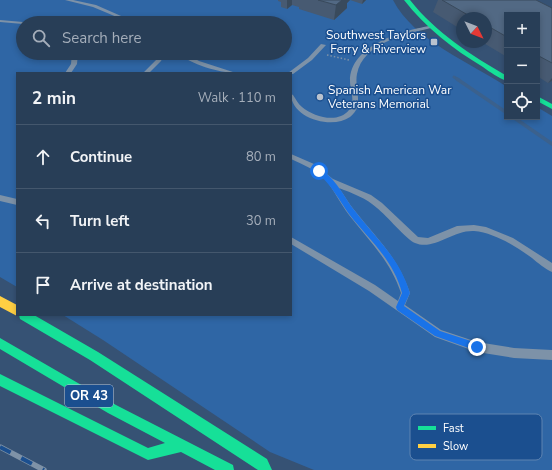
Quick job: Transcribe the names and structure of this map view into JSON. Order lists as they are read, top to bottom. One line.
{"streets":{"main road":["OR 43"]},"places":{"transit":["Southwest Taylors Ferry & Riverview"],"other":["Spanish American War Veterans Memorial"]},"legend":["Fast","Slow"],"north":"bottom right","page":{"map_buttons":["+","−"],"search":"Search here","heading":["2 min","Walk · 110 m"],"list":[["Continue","80 m"],["Turn left","30 m"],"Arrive at destination"]}}
